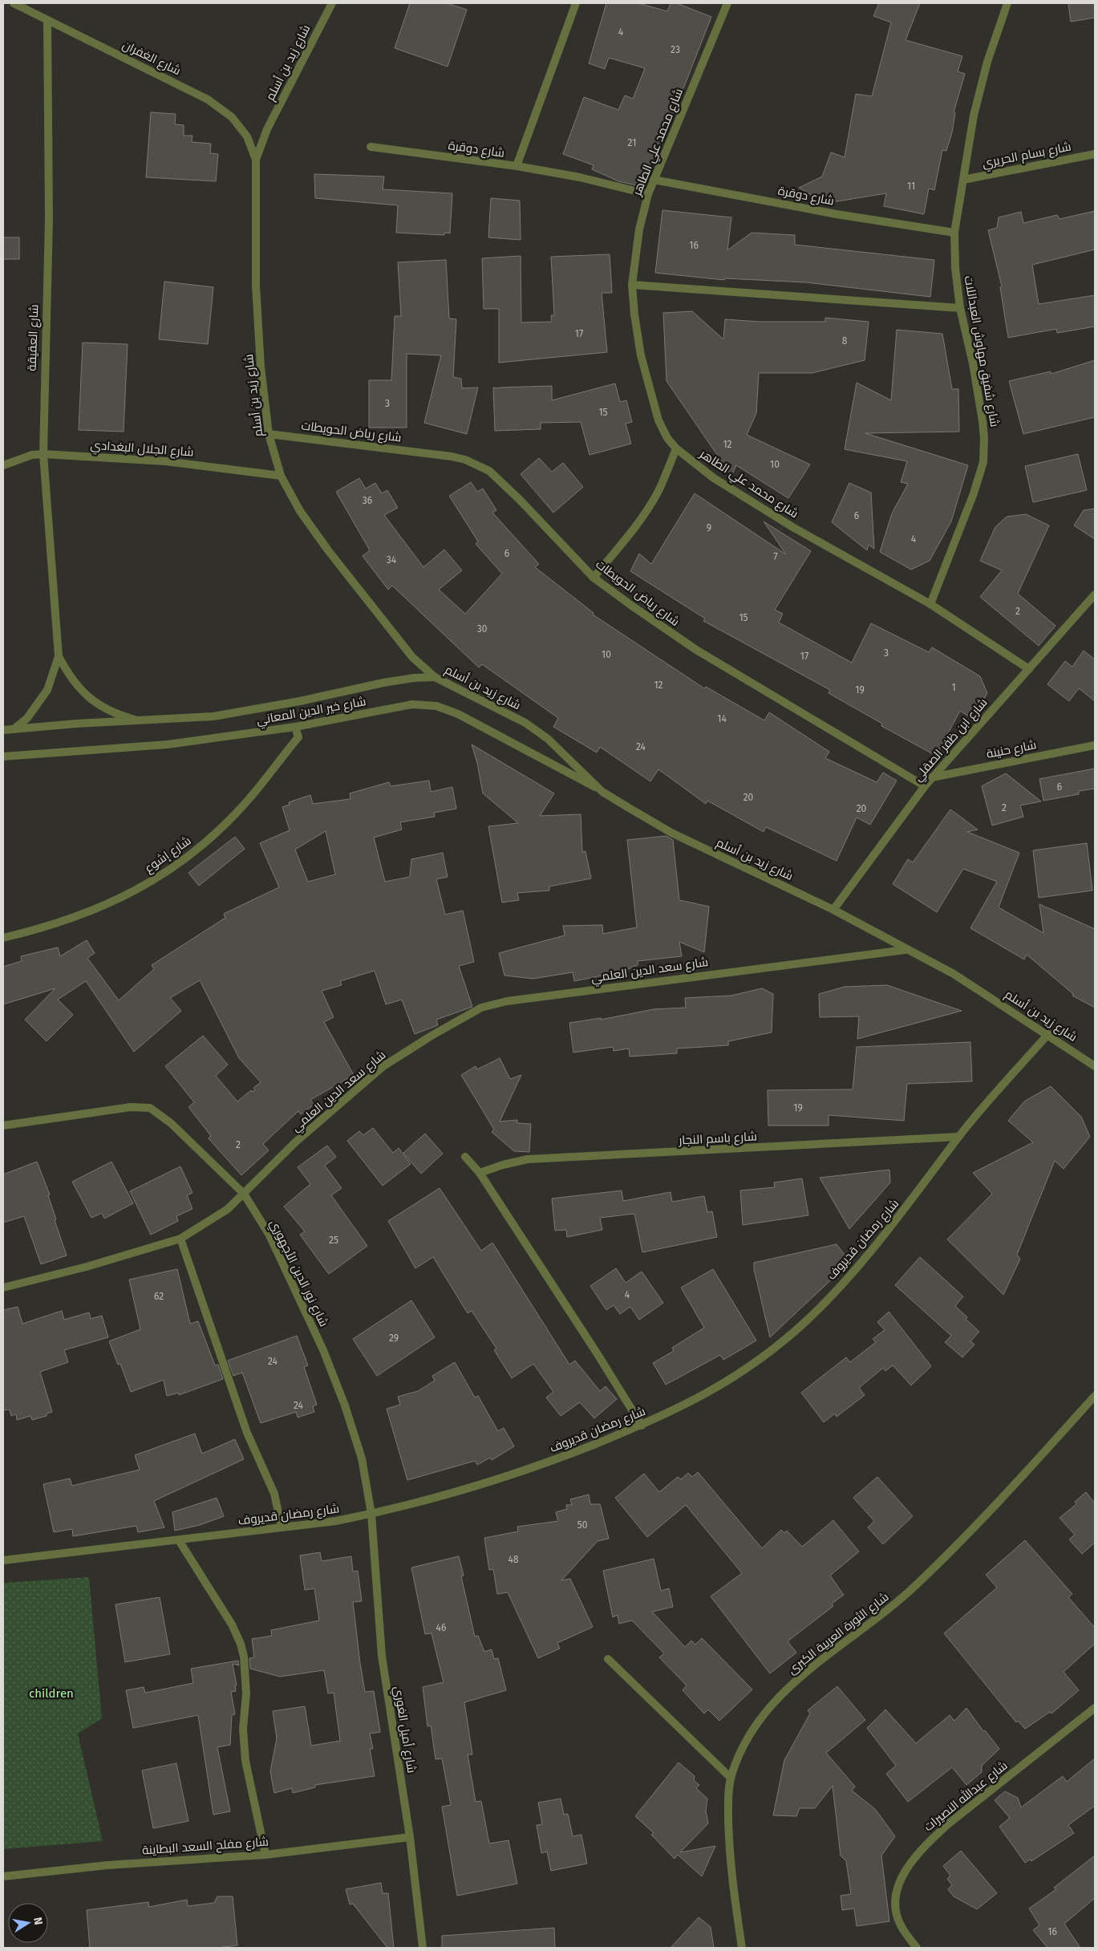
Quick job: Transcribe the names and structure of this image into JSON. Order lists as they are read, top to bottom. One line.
{"streets":{"street":["شارع الغفران","شارع زيد بن أسلم","شارع محمد علي الطاهر","شارع دوقرة","شارع بسام الحريري","شارع العقيقة","شارع شفيق مهاوش العبداللات","شارع رياض الحويطات","شارع الجلال البغدادي","شارع خير الدين المعاني","شارع ابن ظفر الصقلي","شارع حنينة","شارع إشوع","شارع سعد الدين العلمي","شارع باسم النجار","شارع رمضان قديروف","شارع نور الدين الأجهوري","شارع الثورة العربية الكبرى","شارع أميل الغوري","شارع عبدالله النصيرات","شارع مفلح السعد البطاينة"]},"crossings":[["شارع الغفران","شارع زيد بن أسلم"],["شارع الغفران","شارع العقيقة"],["شارع زيد بن أسلم","شارع رياض الحويطات"],["شارع زيد بن أسلم","شارع الجلال البغدادي"],["شارع زيد بن أسلم","شارع خير الدين المعاني"],["شارع زيد بن أسلم","شارع ابن ظفر الصقلي"],["شارع زيد بن أسلم","شارع سعد الدين العلمي"],["شارع زيد بن أسلم","شارع رمضان قديروف"],["شارع محمد علي الطاهر","شارع دوقرة"],["شارع محمد علي الطاهر","شارع شفيق مهاوش العبداللات"],["شارع محمد علي الطاهر","شارع ابن ظفر الصقلي"],["شارع دوقرة","شارع شفيق مهاوش العبداللات"],["شارع بسام الحريري","شارع شفيق مهاوش العبداللات"],["شارع العقيقة","شارع الجلال البغدادي"],["شارع العقيقة","شارع خير الدين المعاني"],["شارع رياض الحويطات","شارع ابن ظفر الصقلي"],["شارع خير الدين المعاني","شارع إشوع"],["شارع ابن ظفر الصقلي","شارع حنينة"],["شارع سعد الدين العلمي","شارع نور الدين الأجهوري"],["شارع باسم النجار","شارع رمضان قديروف"],["شارع رمضان قديروف","شارع نور الدين الأجهوري"],["شارع رمضان قديروف","شارع أميل الغوري"],["شارع نور الدين الأجهوري","شارع أميل الغوري"],["شارع أميل الغوري","شارع مفلح السعد البطاينة"]],"parks":["children"],"house_numbers":["4","23","21","11","16","17","8","3","15","12","10","36","6","9","4","6","7","34","2","15","30","3","10","17","12","1","19","14","24","6","20","2","20","19","2","25","4","62","29","24","24","50","48","46","16"],"north":"right"}
